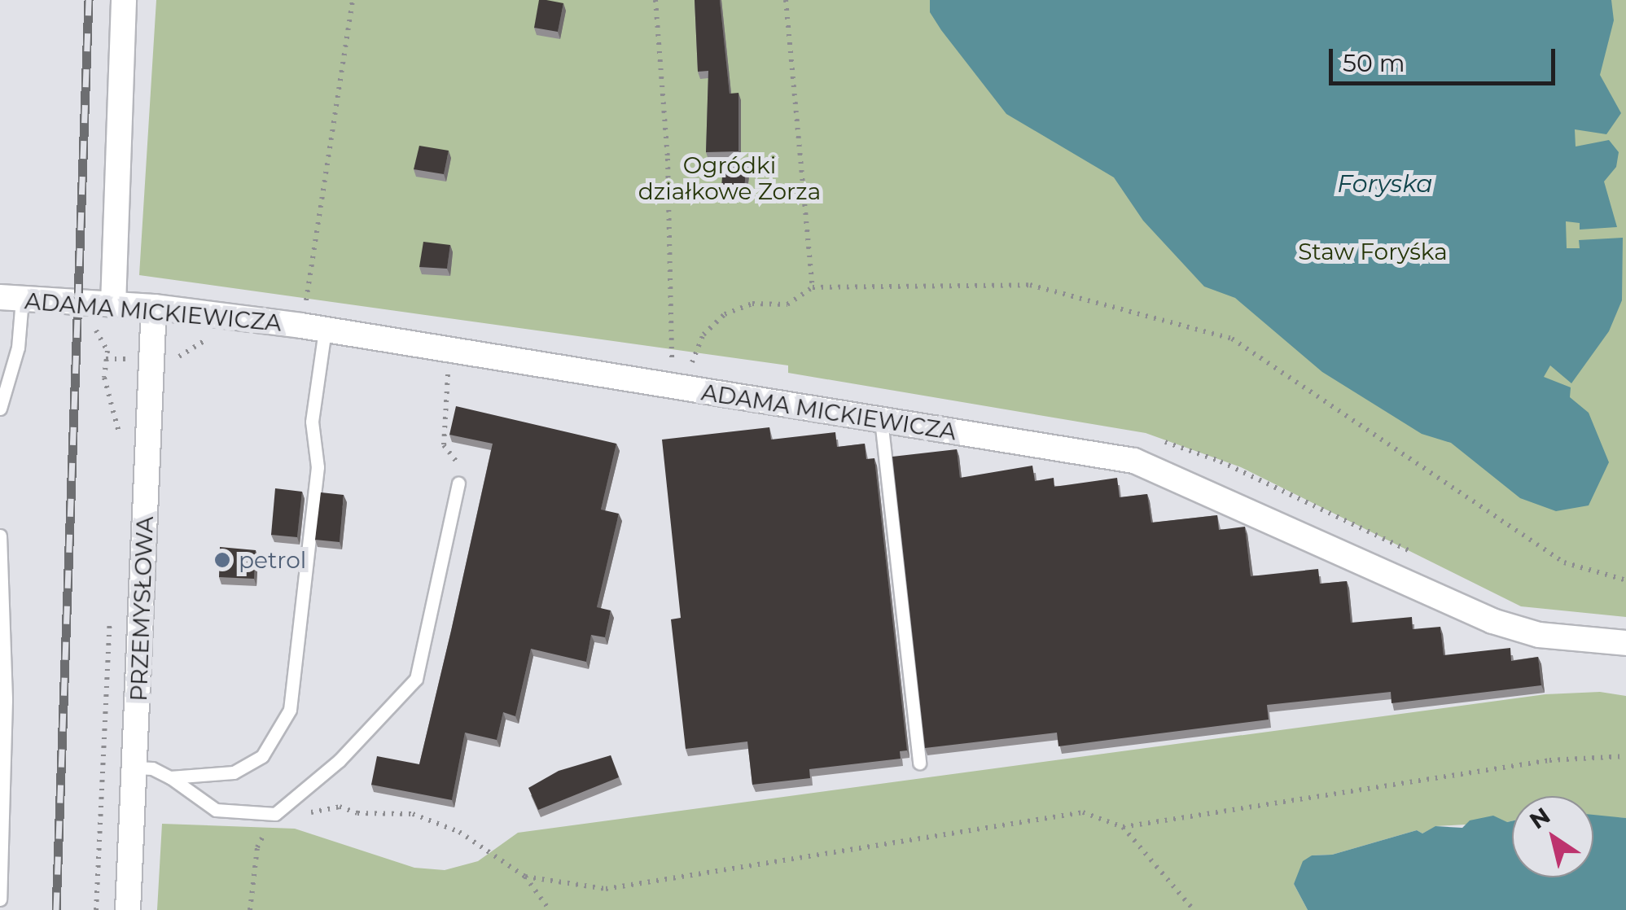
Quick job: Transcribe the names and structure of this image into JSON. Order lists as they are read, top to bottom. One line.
{"streets":{"street":["ADAMA MICKIEWICZA","PRZEMYSŁOWA"]},"crossings":[["ADAMA MICKIEWICZA","PRZEMYSŁOWA"]],"water":["Foryska"],"parks":["Ogródki działkowe Zorza","Staw Foryśka"],"places":["petrol"],"scale_bar":"50 m","north":"top left"}
